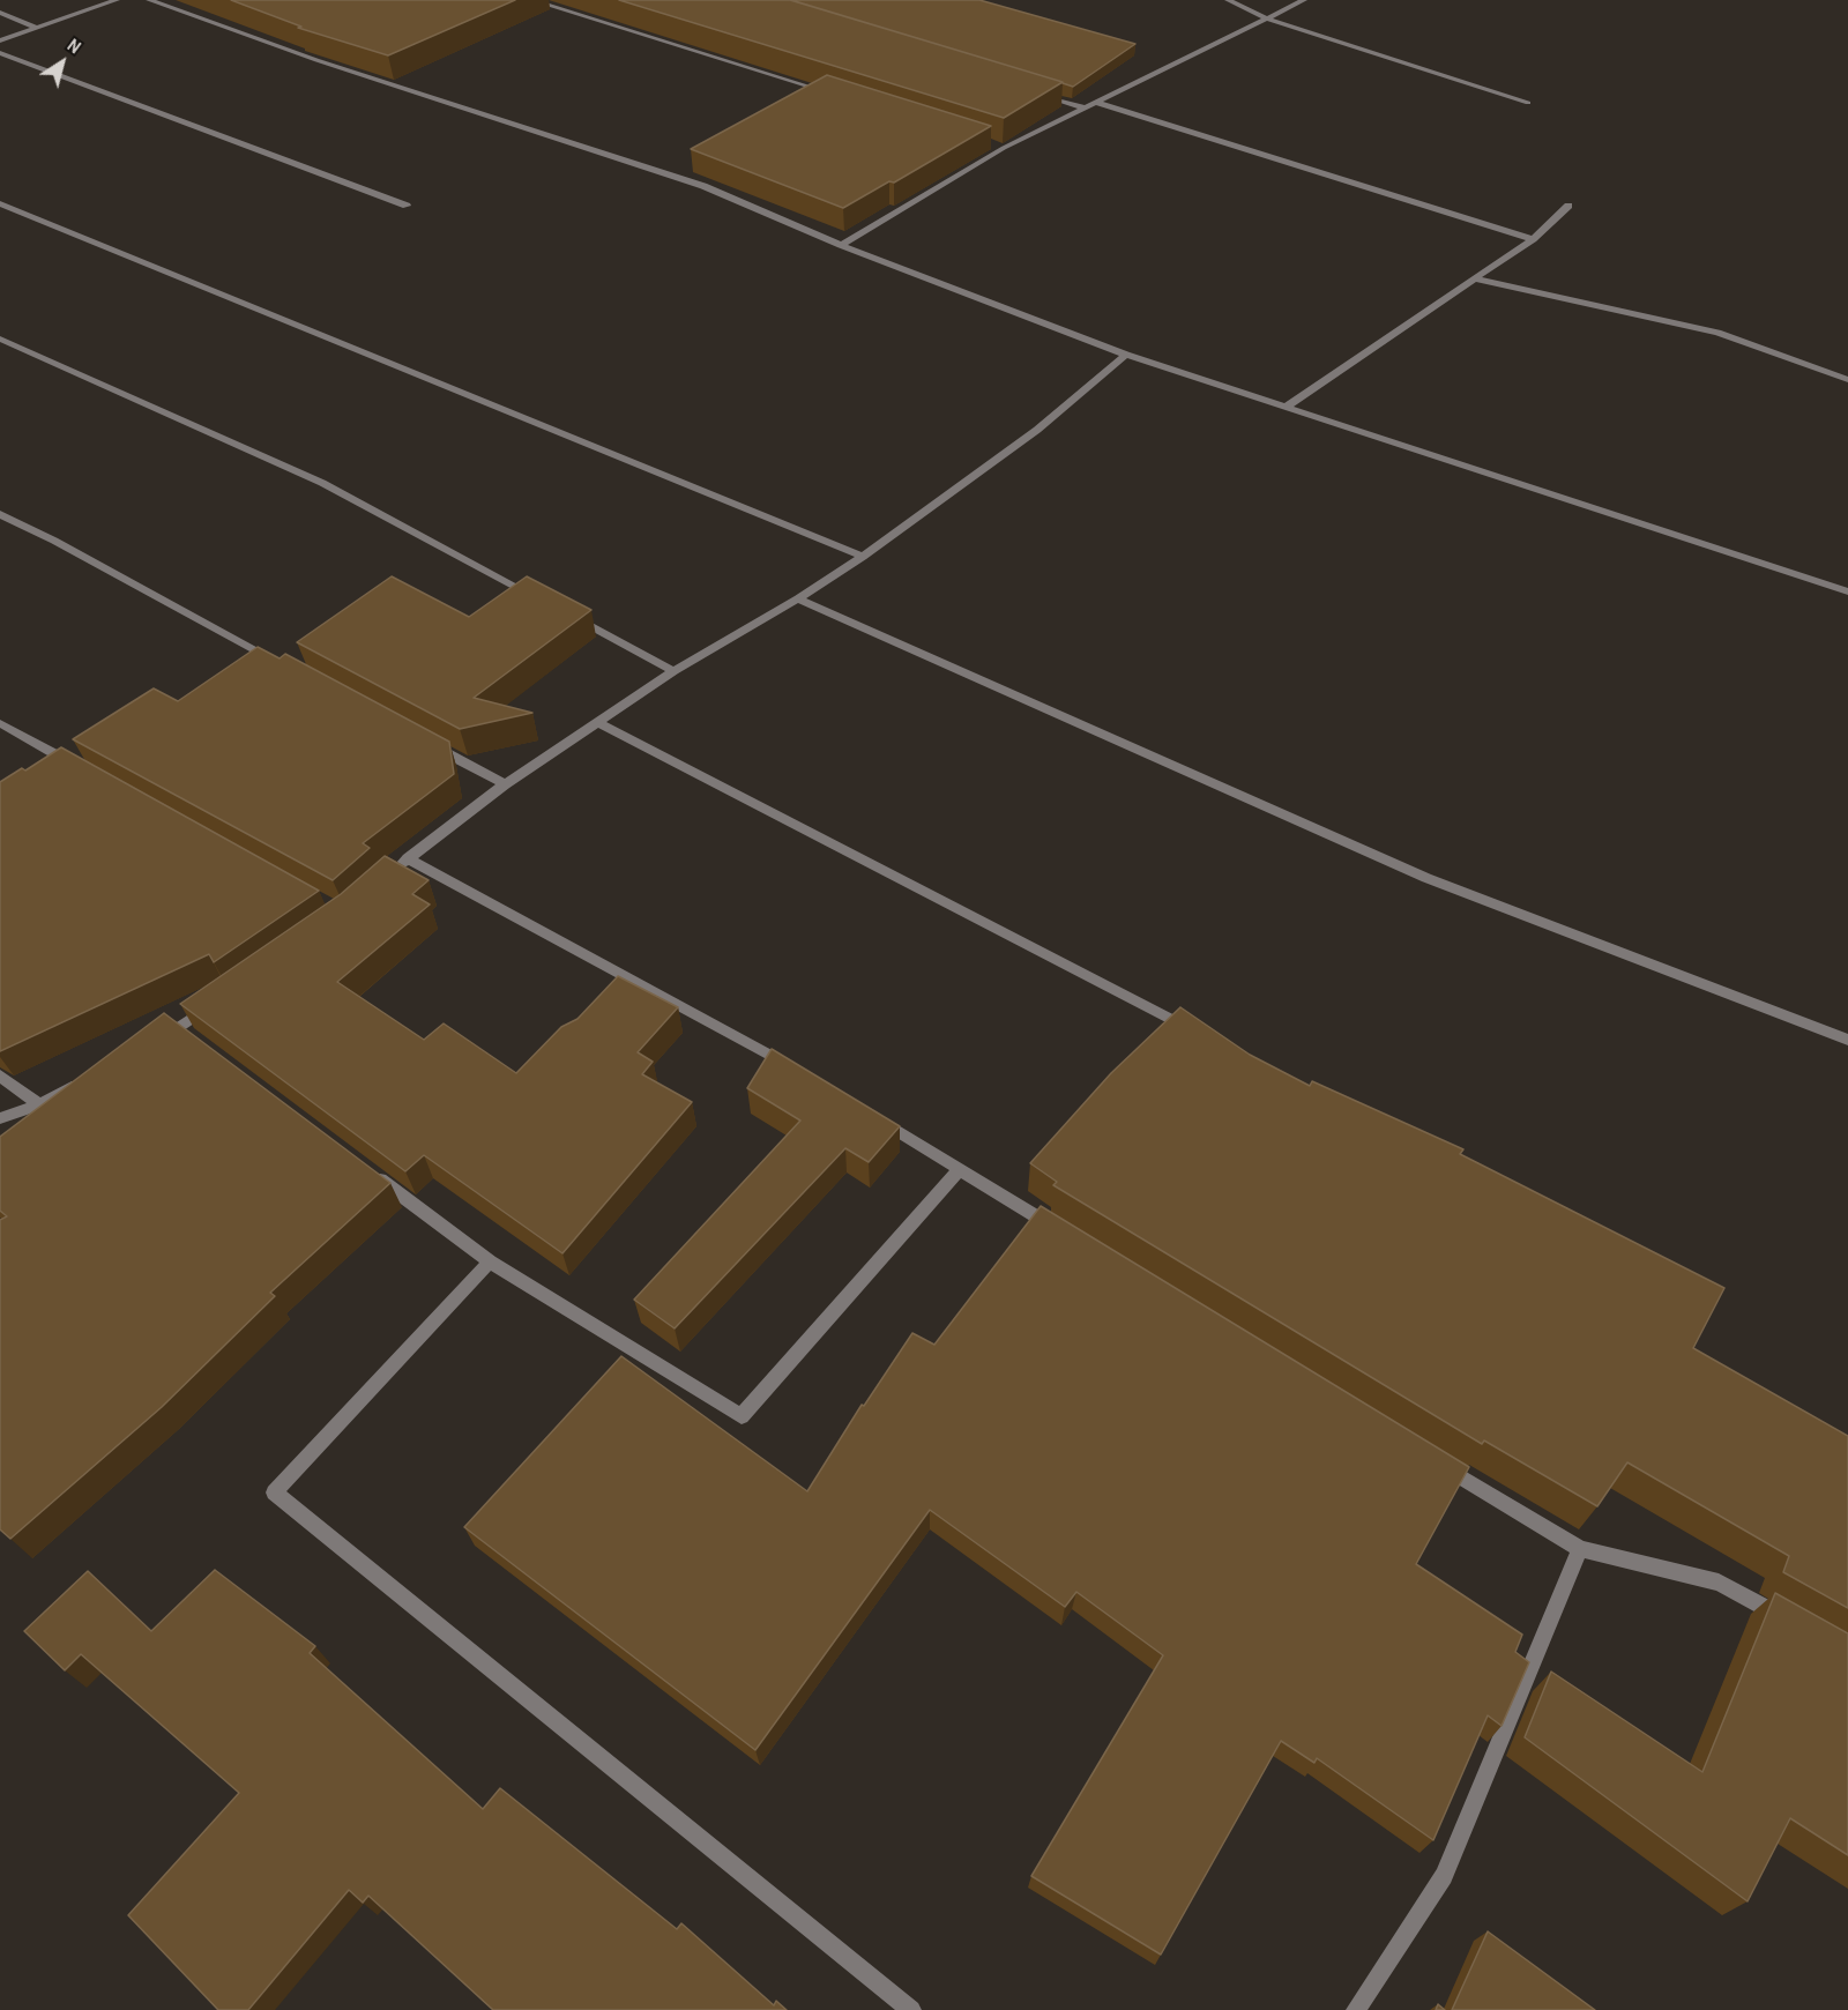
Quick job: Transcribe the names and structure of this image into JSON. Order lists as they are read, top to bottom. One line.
{"north":"top right"}
